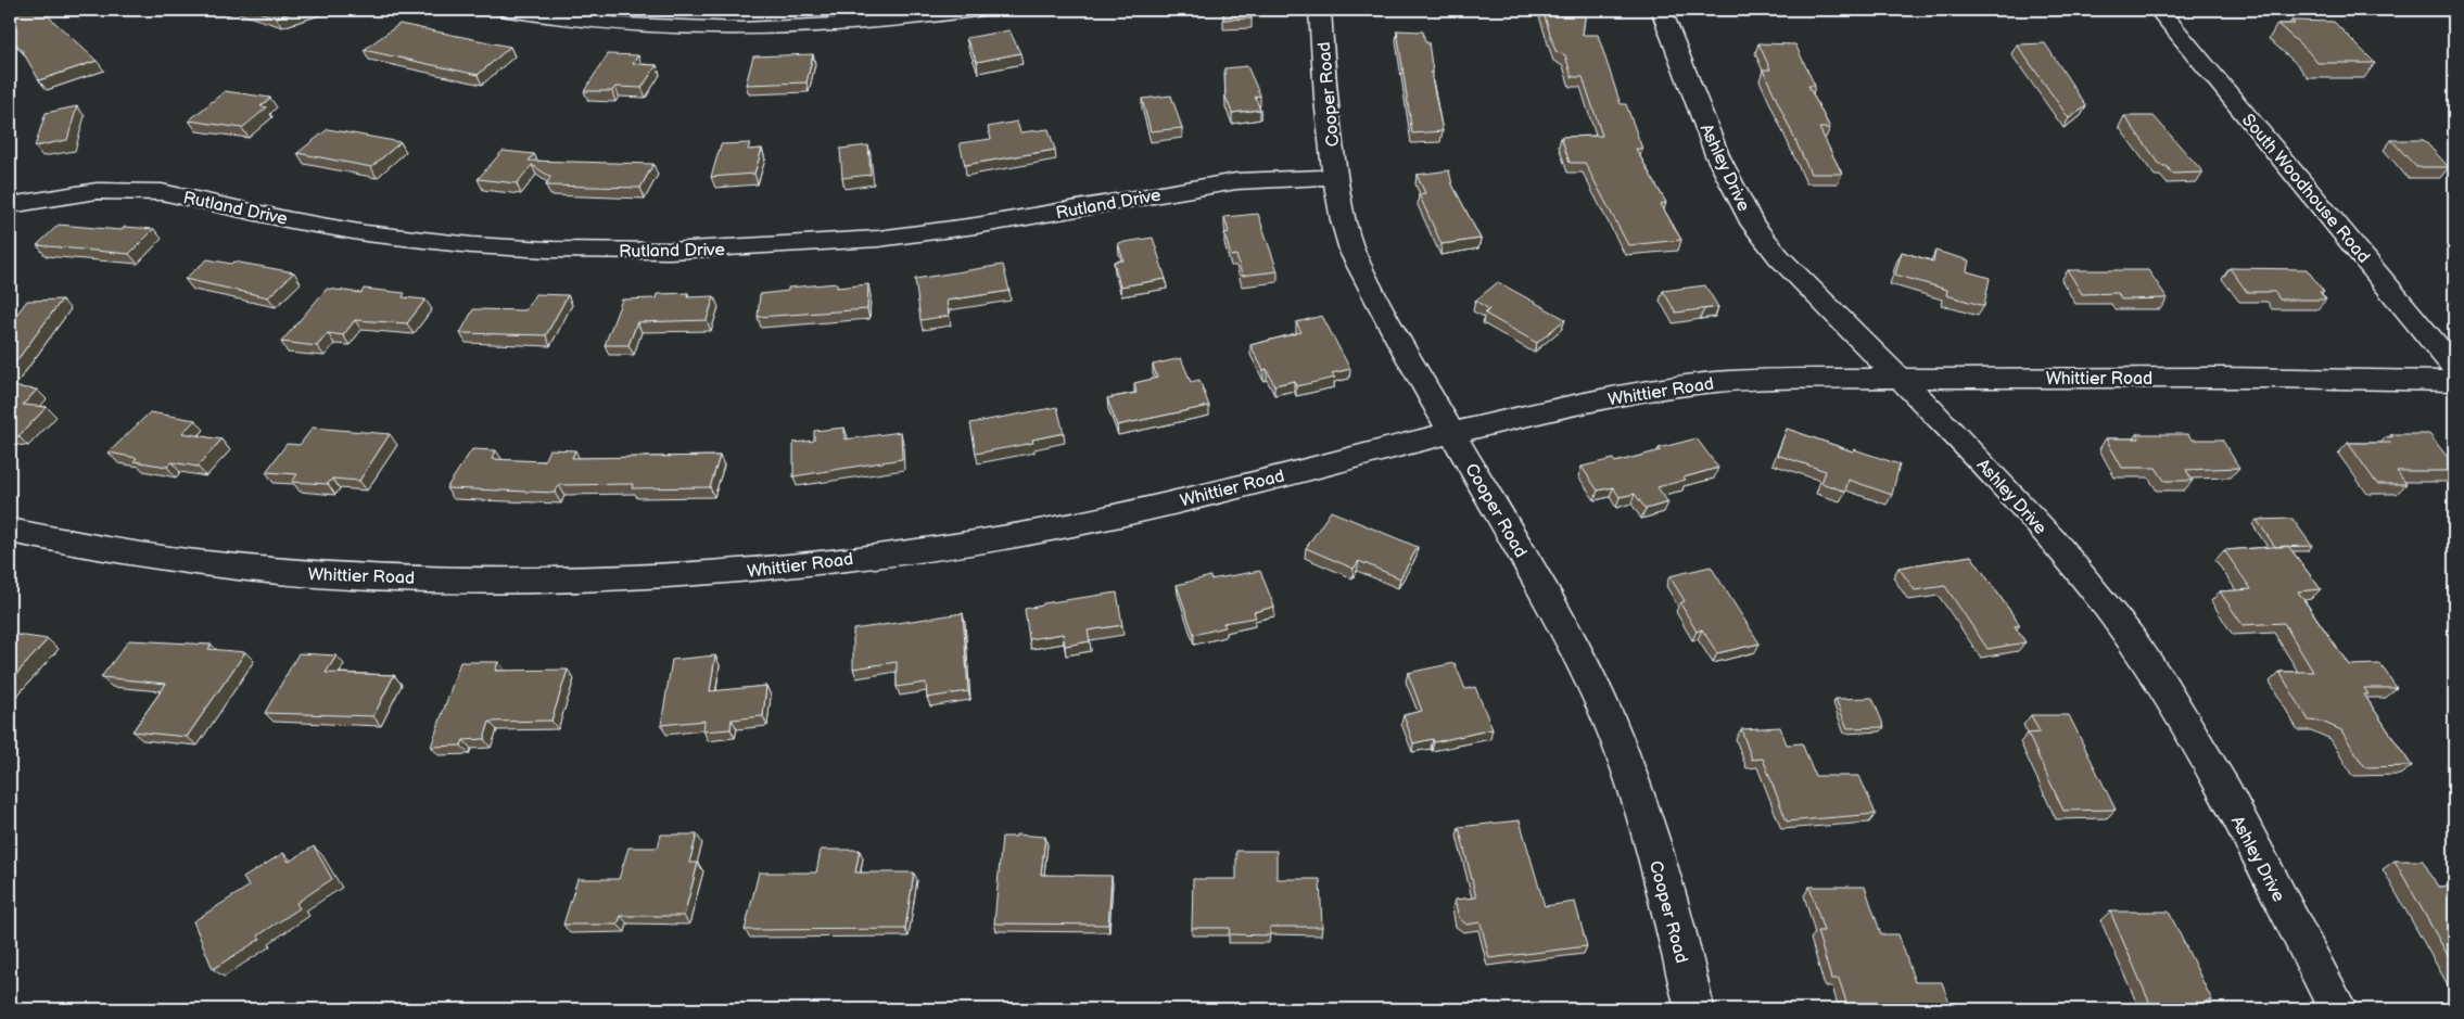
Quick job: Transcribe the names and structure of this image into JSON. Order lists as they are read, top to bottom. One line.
{"streets":{"street":["Cooper Road","Ashley Drive","South Woodhouse Road","Rutland Drive","Whittier Road"]},"crossings":[["Cooper Road","Rutland Drive"],["Cooper Road","Whittier Road"],["Ashley Drive","Whittier Road"]]}
